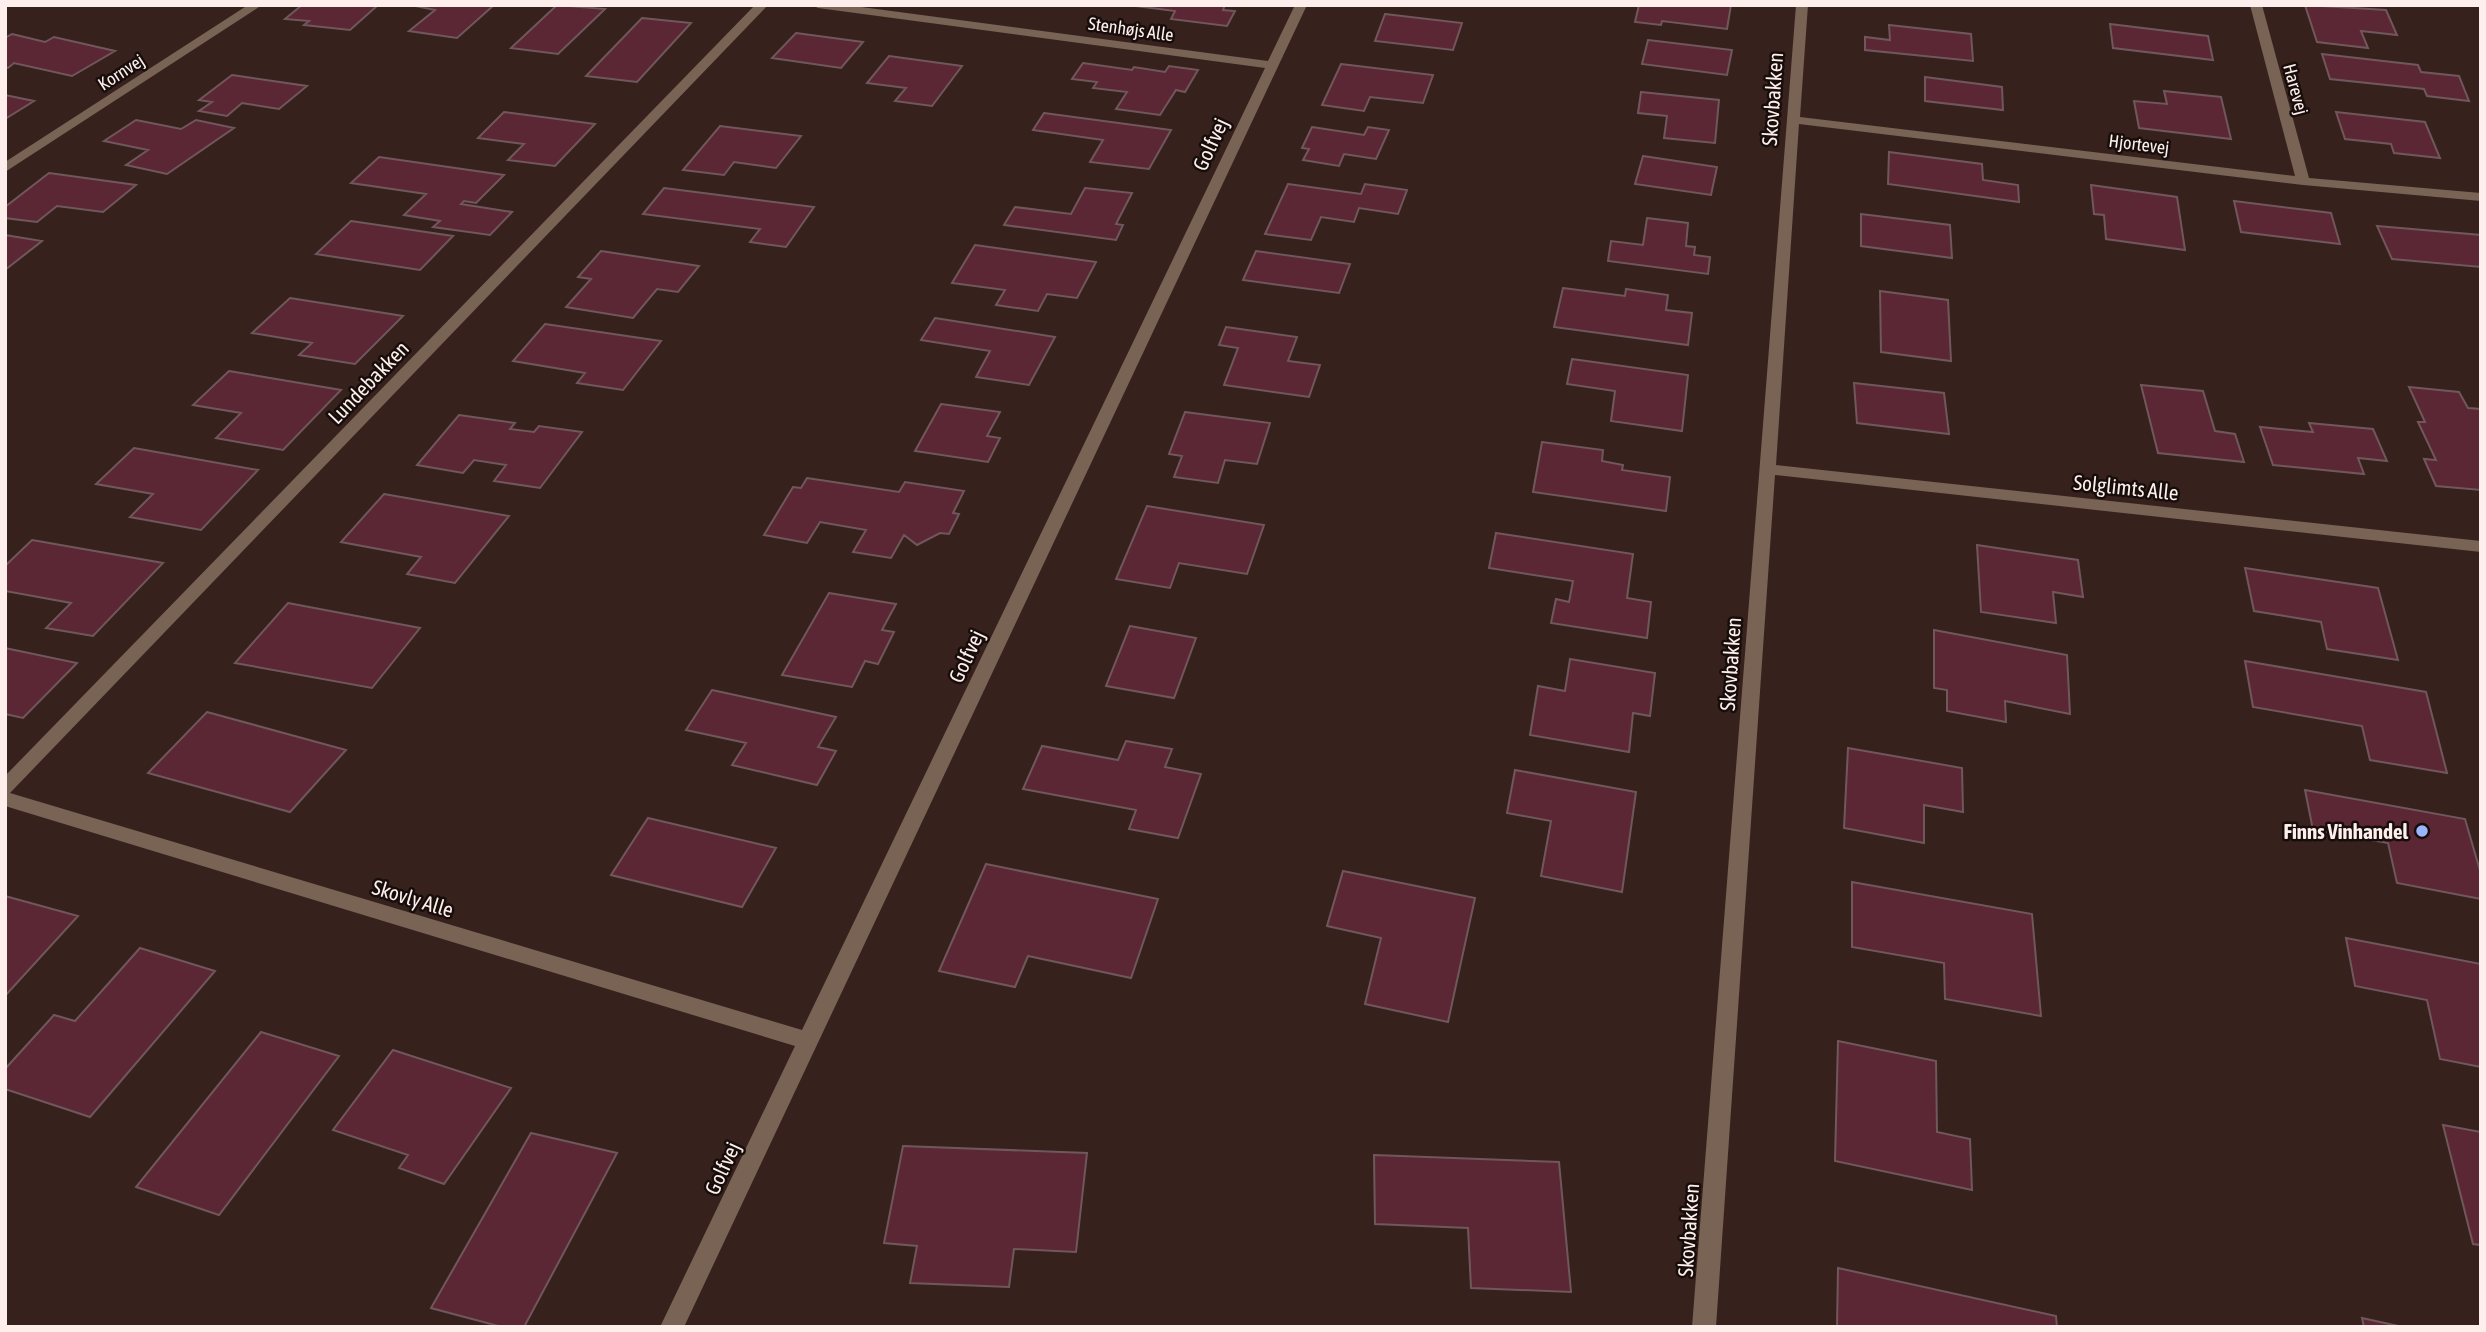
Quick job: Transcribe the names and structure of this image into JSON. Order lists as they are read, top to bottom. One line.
{"streets":{"street":["Stenhøjs Alle","Kornvej","Harevej","Skovbakken","Golfvej","Hjortevej","Lundebakken","Solglimts Alle","Skovly Alle"]},"crossings":[["Stenhøjs Alle","Golfvej"],["Harevej","Hjortevej"],["Skovbakken","Hjortevej"],["Skovbakken","Solglimts Alle"],["Golfvej","Skovly Alle"]],"places":["Finns Vinhandel"]}
